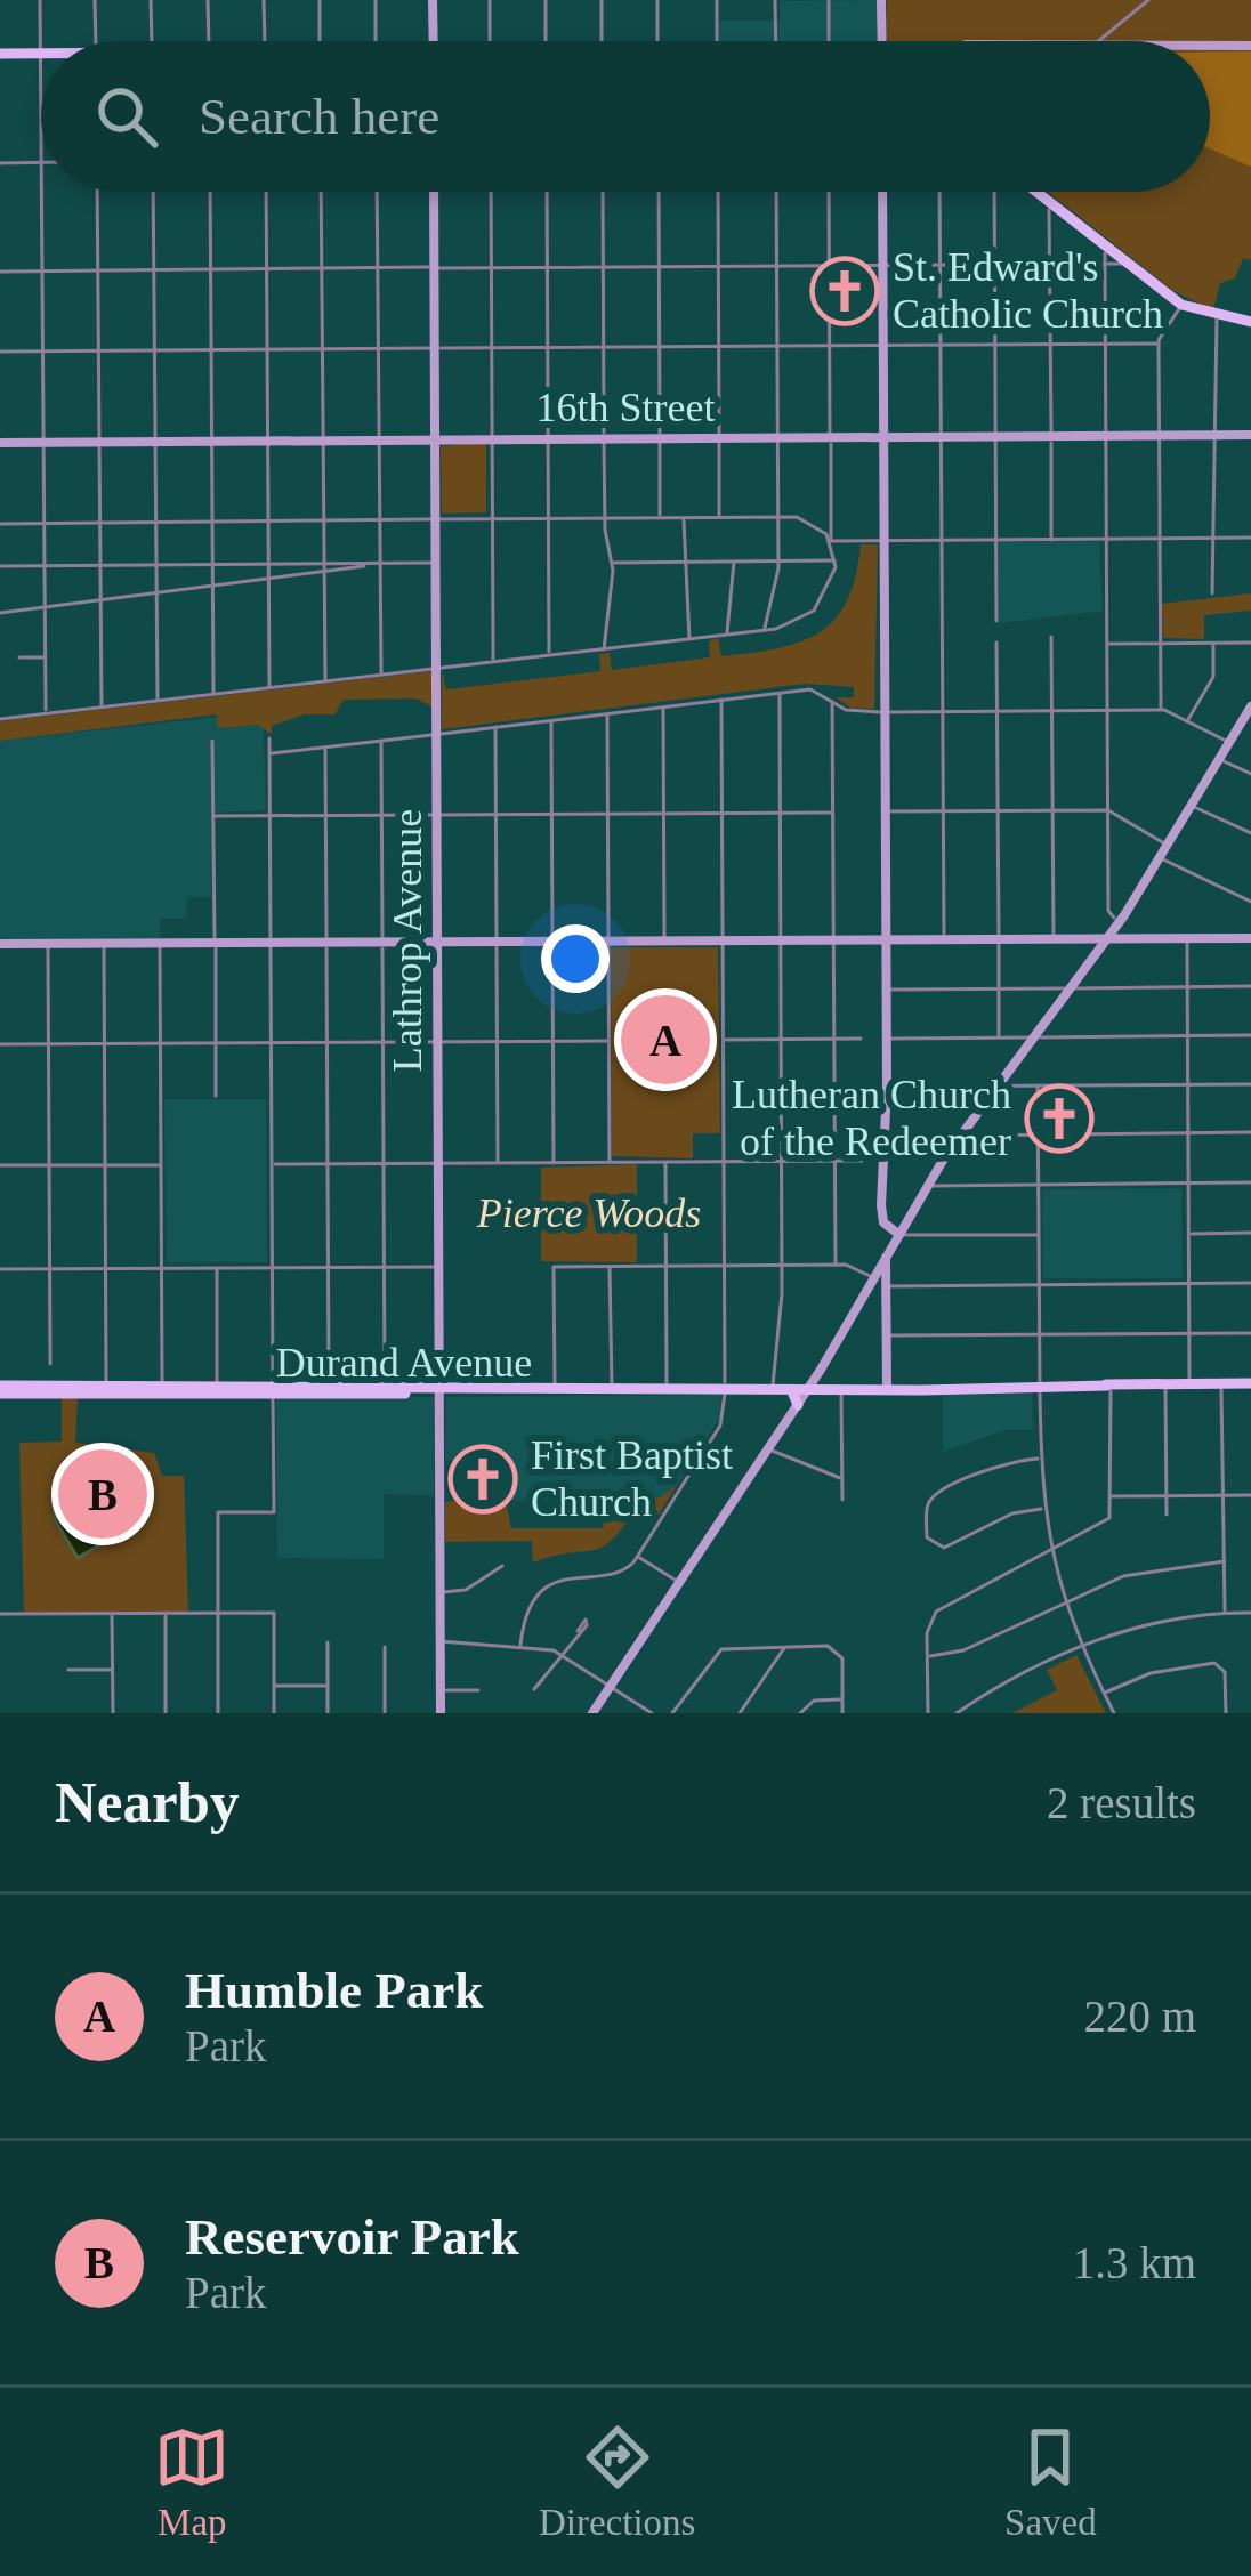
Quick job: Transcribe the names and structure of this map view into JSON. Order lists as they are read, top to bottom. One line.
{"streets":{"main road":["Durand Avenue"],"street":["16th Street","Lathrop Avenue"]},"crossings":[["16th Street","Lathrop Avenue"],["Lathrop Avenue","Durand Avenue"]],"parks":["Pierce Woods"],"places":{"church":["St. Edward's Catholic Church","Lutheran Church of the Redeemer","First Baptist Church"]},"page":{"search":"Search here","pins":["A","B"],"heading":["Nearby","2 results"],"list":[{"mark":"A","name":"Humble Park","note":"Park","value":"220 m"},{"mark":"B","name":"Reservoir Park","note":"Park","value":"1.3 km"}],"nav":["Map","Directions","Saved"]}}
